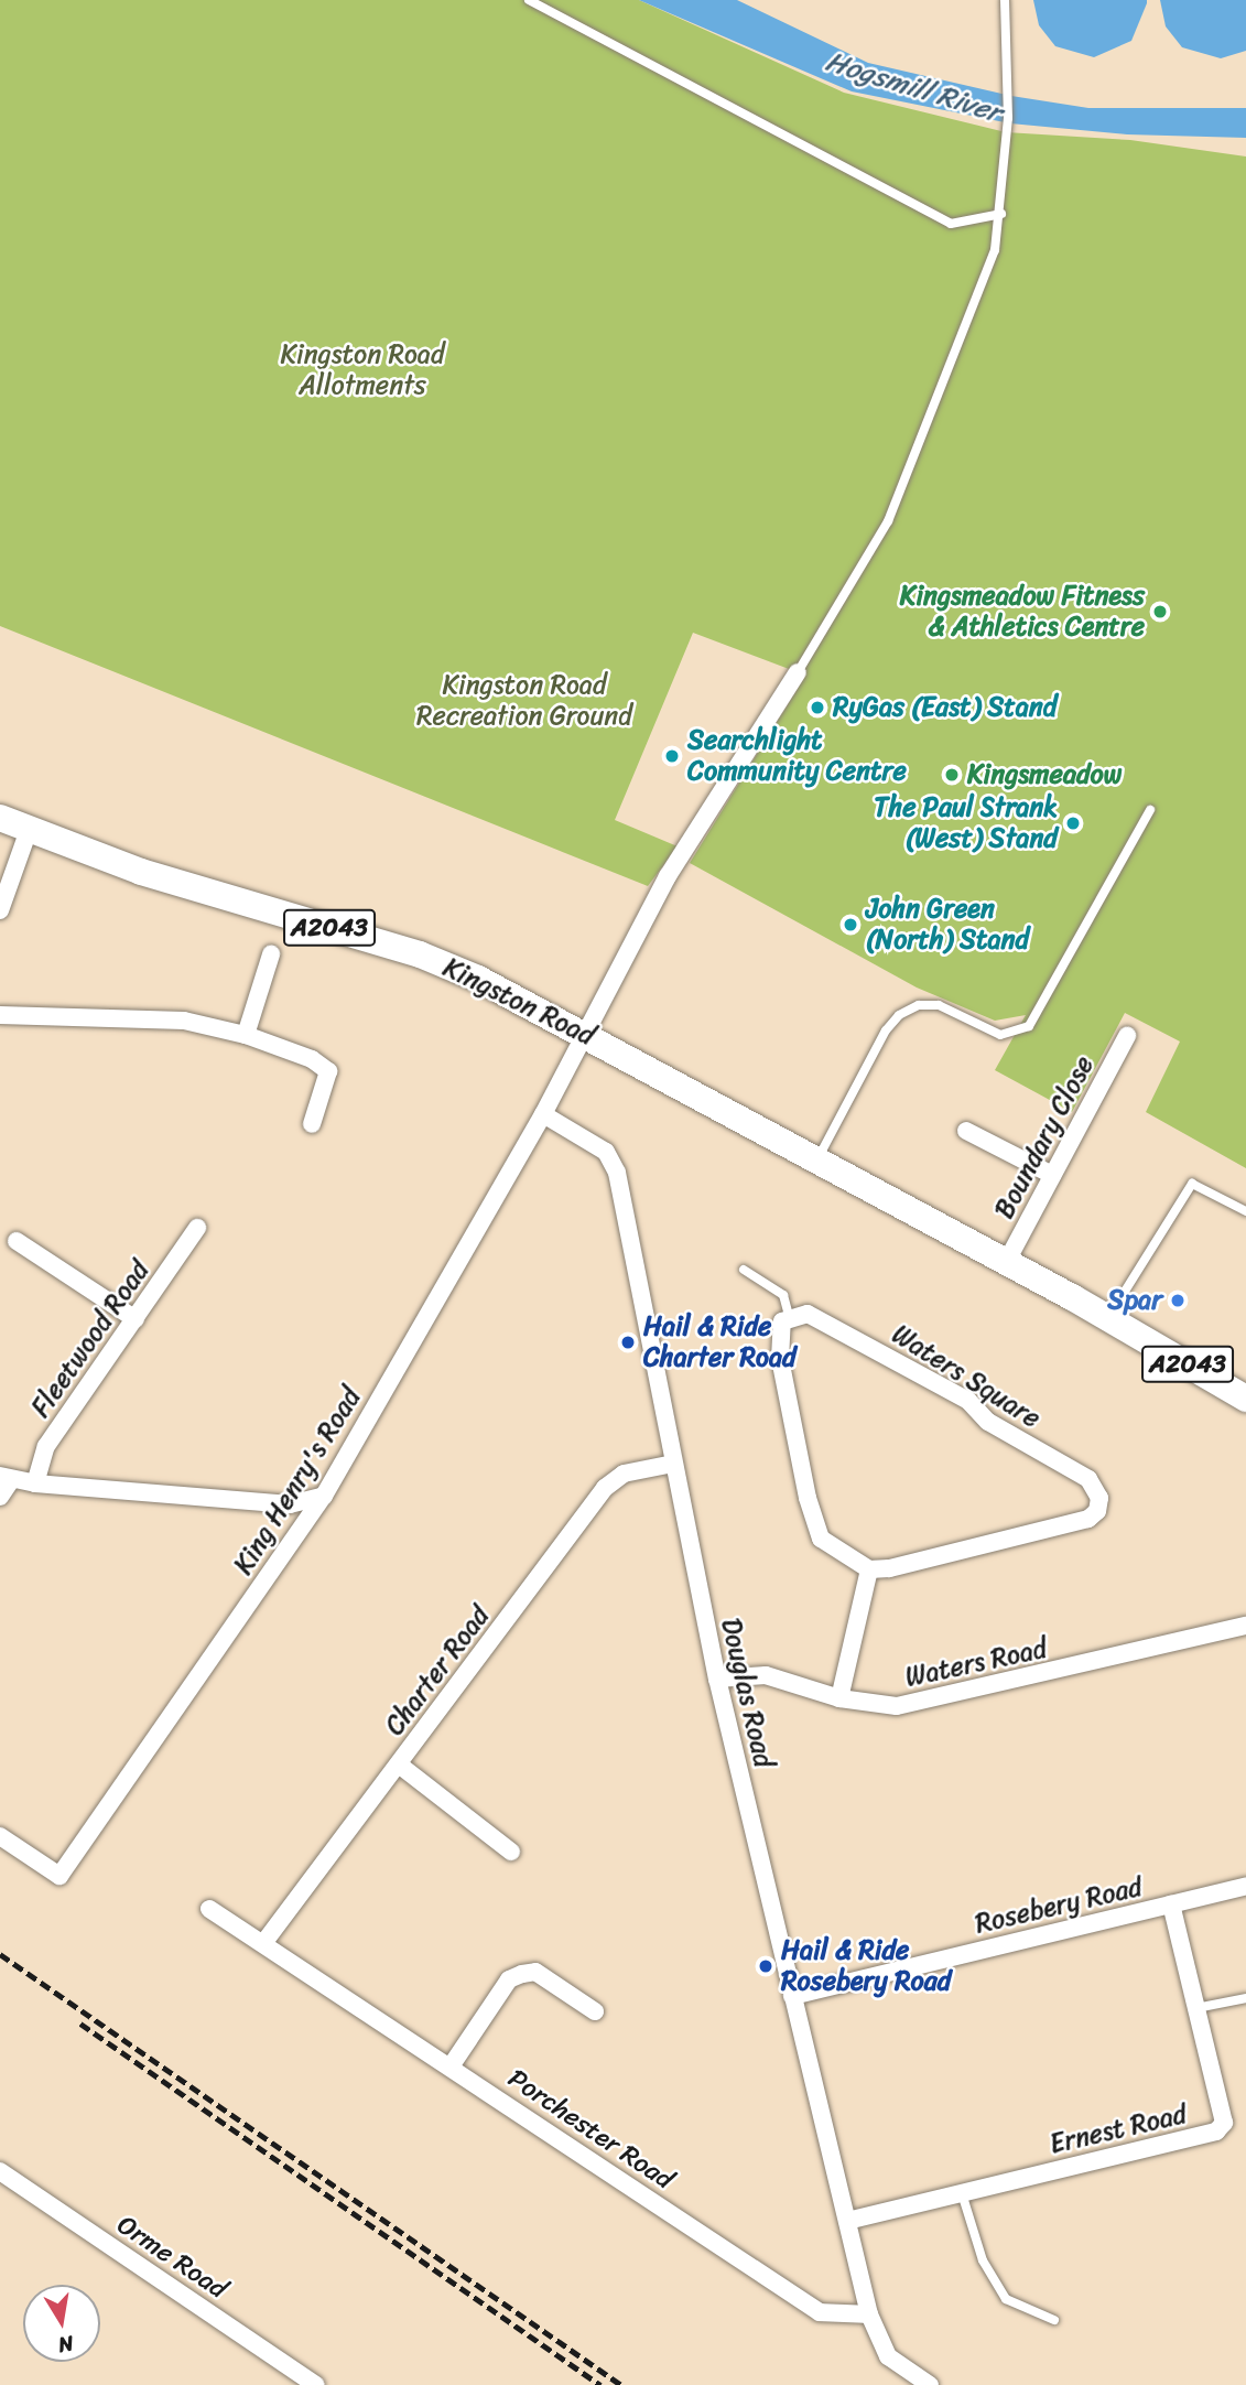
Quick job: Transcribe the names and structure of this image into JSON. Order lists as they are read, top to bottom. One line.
{"streets":{"main road":["A2043","Kingston Road"],"street":["Boundary Close","Fleetwood Road","Waters Square","King Henry's Road","Waters Road","Charter Road","Douglas Road","Rosebery Road","Porchester Road","Ernest Road","Orme Road"]},"crossings":[["A2043","Kingston Road"],["A2043","Boundary Close"],["Kingston Road","Boundary Close"],["Kingston Road","King Henry's Road"],["King Henry's Road","Douglas Road"],["Waters Road","Douglas Road"],["Charter Road","Douglas Road"],["Charter Road","Porchester Road"],["Douglas Road","Rosebery Road"],["Douglas Road","Porchester Road"],["Douglas Road","Ernest Road"],["Rosebery Road","Ernest Road"]],"water":["Hogsmill River"],"parks":["Kingston Road Allotments","Kingston Road Recreation Ground"],"places":["Kingsmeadow Fitness & Athletics Centre","RyGas (East) Stand","Searchlight Community Centre","Kingsmeadow","The Paul Strank (West) Stand","John Green (North) Stand","Spar","Hail & Ride Charter Road","Hail & Ride Rosebery Road"],"north":"bottom"}
